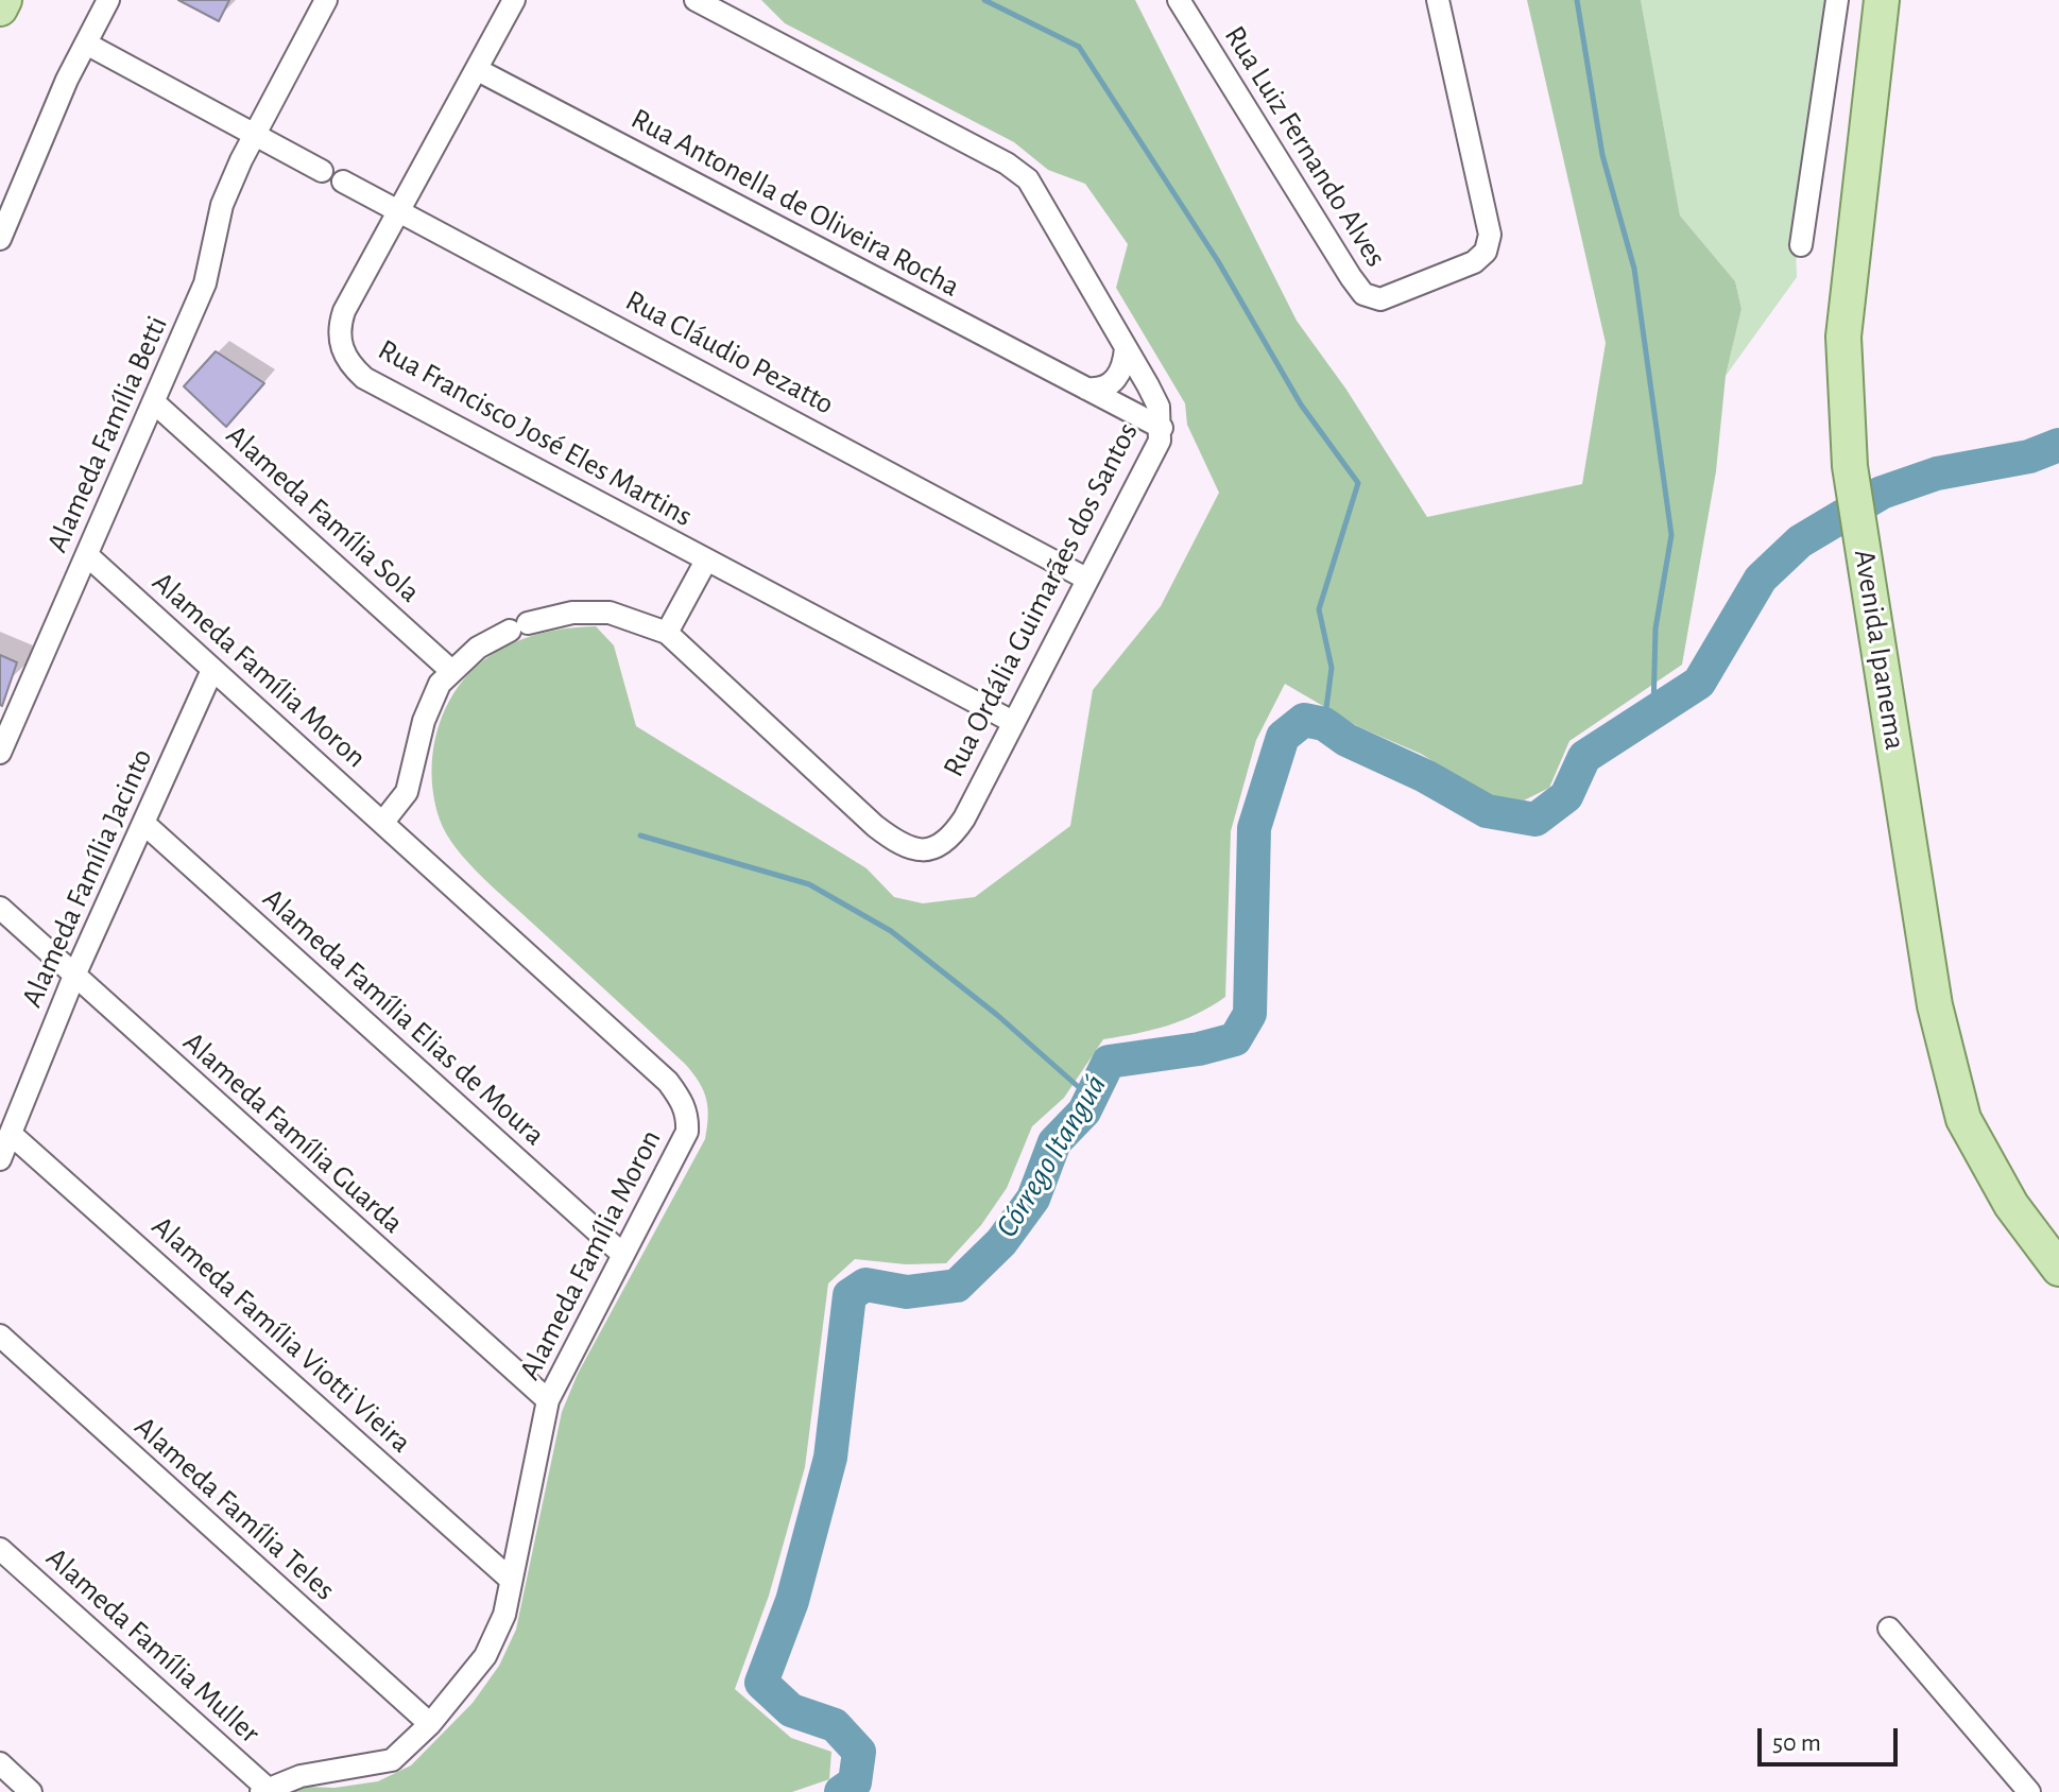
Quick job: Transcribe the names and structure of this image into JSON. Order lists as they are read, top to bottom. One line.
{"streets":{"main road":["Avenida Ipanema"],"street":["Rua Luiz Fernando Alves","Rua Antonella de Oliveira Rocha","Rua Cláudio Pezatto","Rua Francisco José Eles Martins","Alameda Família Betti","Alameda Família Sola","Rua Ordália Guimarães dos Santos","Alameda Família Moron","Alameda Família Jacinto","Alameda Família Elias de Moura","Alameda Família Guarda","Alameda Família Viotti Vieira","Alameda Família Teles","Alameda Família Muller"]},"crossings":[["Rua Antonella de Oliveira Rocha","Rua Francisco José Eles Martins"],["Rua Antonella de Oliveira Rocha","Rua Ordália Guimarães dos Santos"],["Rua Cláudio Pezatto","Rua Francisco José Eles Martins"],["Rua Cláudio Pezatto","Rua Ordália Guimarães dos Santos"],["Rua Francisco José Eles Martins","Rua Ordália Guimarães dos Santos"],["Alameda Família Betti","Alameda Família Sola"],["Alameda Família Betti","Alameda Família Moron"],["Alameda Família Sola","Rua Ordália Guimarães dos Santos"],["Alameda Família Moron","Alameda Família Jacinto"],["Alameda Família Moron","Alameda Família Elias de Moura"],["Alameda Família Moron","Alameda Família Guarda"],["Alameda Família Moron","Alameda Família Viotti Vieira"],["Alameda Família Moron","Alameda Família Teles"],["Alameda Família Moron","Alameda Família Muller"],["Alameda Família Jacinto","Alameda Família Elias de Moura"],["Alameda Família Jacinto","Alameda Família Guarda"],["Alameda Família Jacinto","Alameda Família Viotti Vieira"]],"water":["Córrego Itanguá"],"scale_bar":"50 m"}
